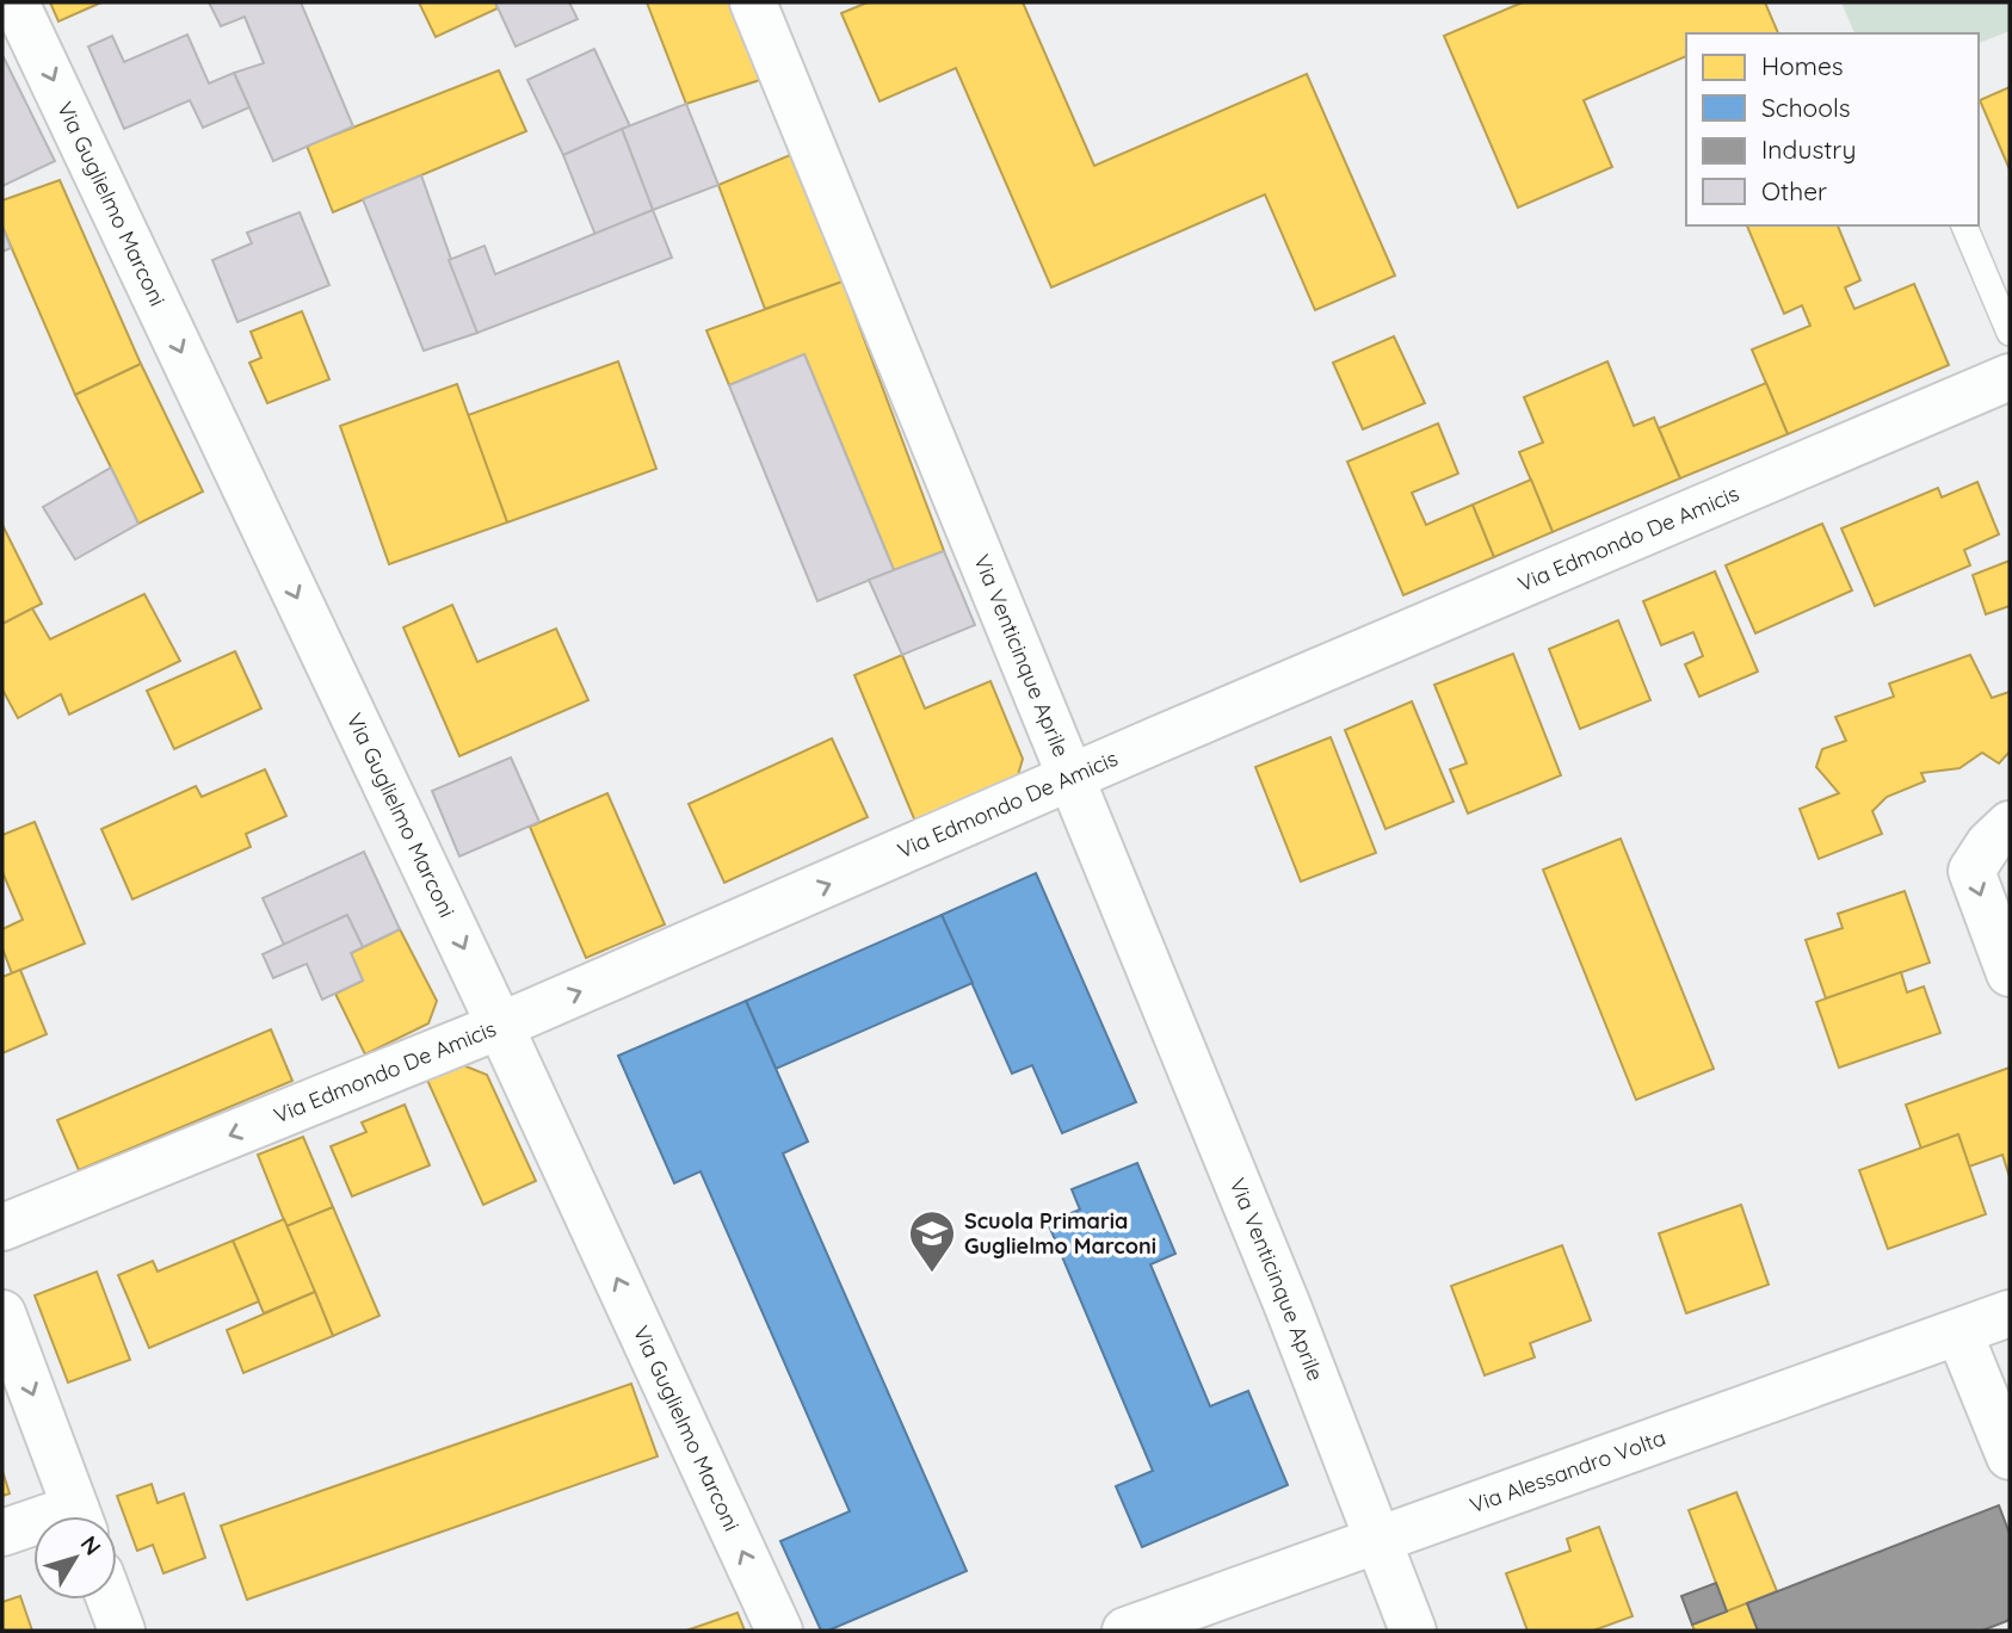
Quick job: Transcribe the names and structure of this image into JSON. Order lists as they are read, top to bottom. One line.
{"streets":{"street":["Via Guglielmo Marconi","Via Edmondo De Amicis","Via Venticinque Aprile","Via Alessandro Volta"]},"crossings":[["Via Guglielmo Marconi","Via Edmondo De Amicis"],["Via Edmondo De Amicis","Via Venticinque Aprile"],["Via Venticinque Aprile","Via Alessandro Volta"]],"places":{"school or university":["Scuola Primaria Guglielmo Marconi"]},"legend":["Homes","Schools","Industry","Other"],"north":"top right"}
